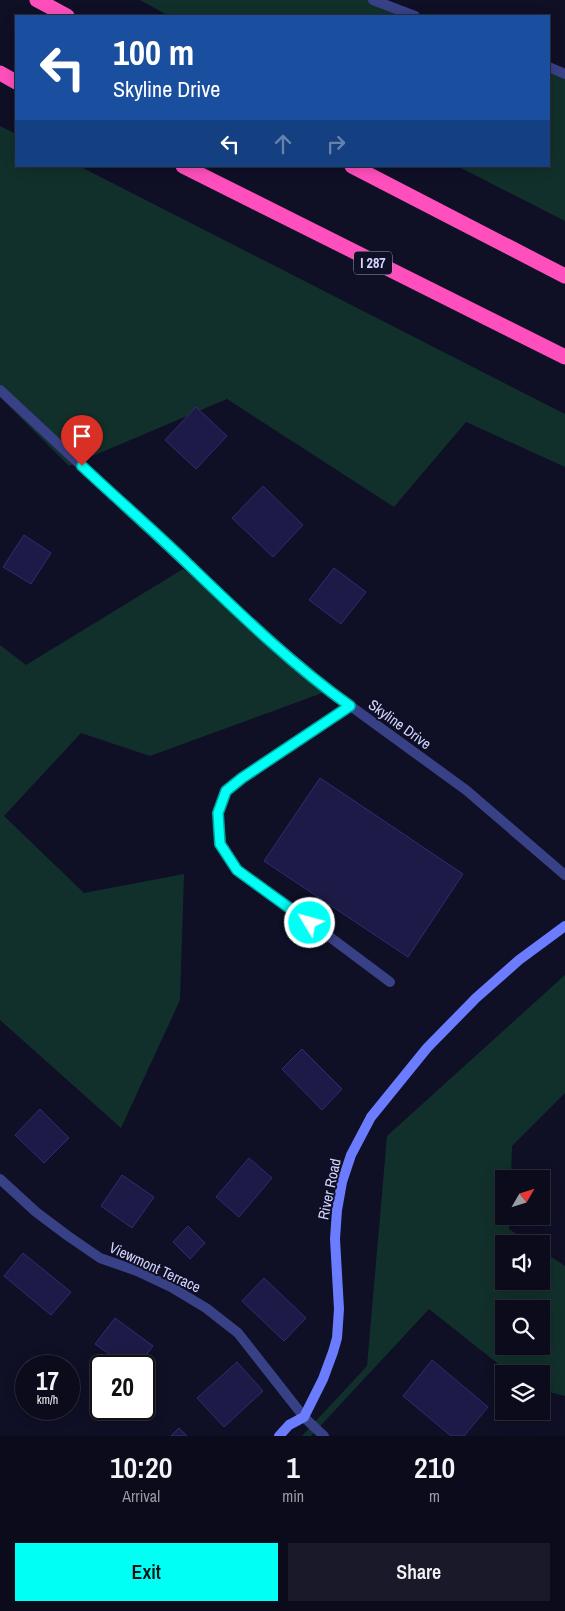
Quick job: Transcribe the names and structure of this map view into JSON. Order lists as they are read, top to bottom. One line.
{"streets":{"highway":["I 287"],"street":["Skyline Drive","River Road","Viewmont Terrace"]},"crossings":[["River Road","Viewmont Terrace"]],"north":"top right","page":{"turn":["100 m","Skyline Drive"],"speed":"17 km/h","limit":"20","eta":["10:20","Arrival","1","min","210","m"],"buttons":["Exit","Share"]}}
